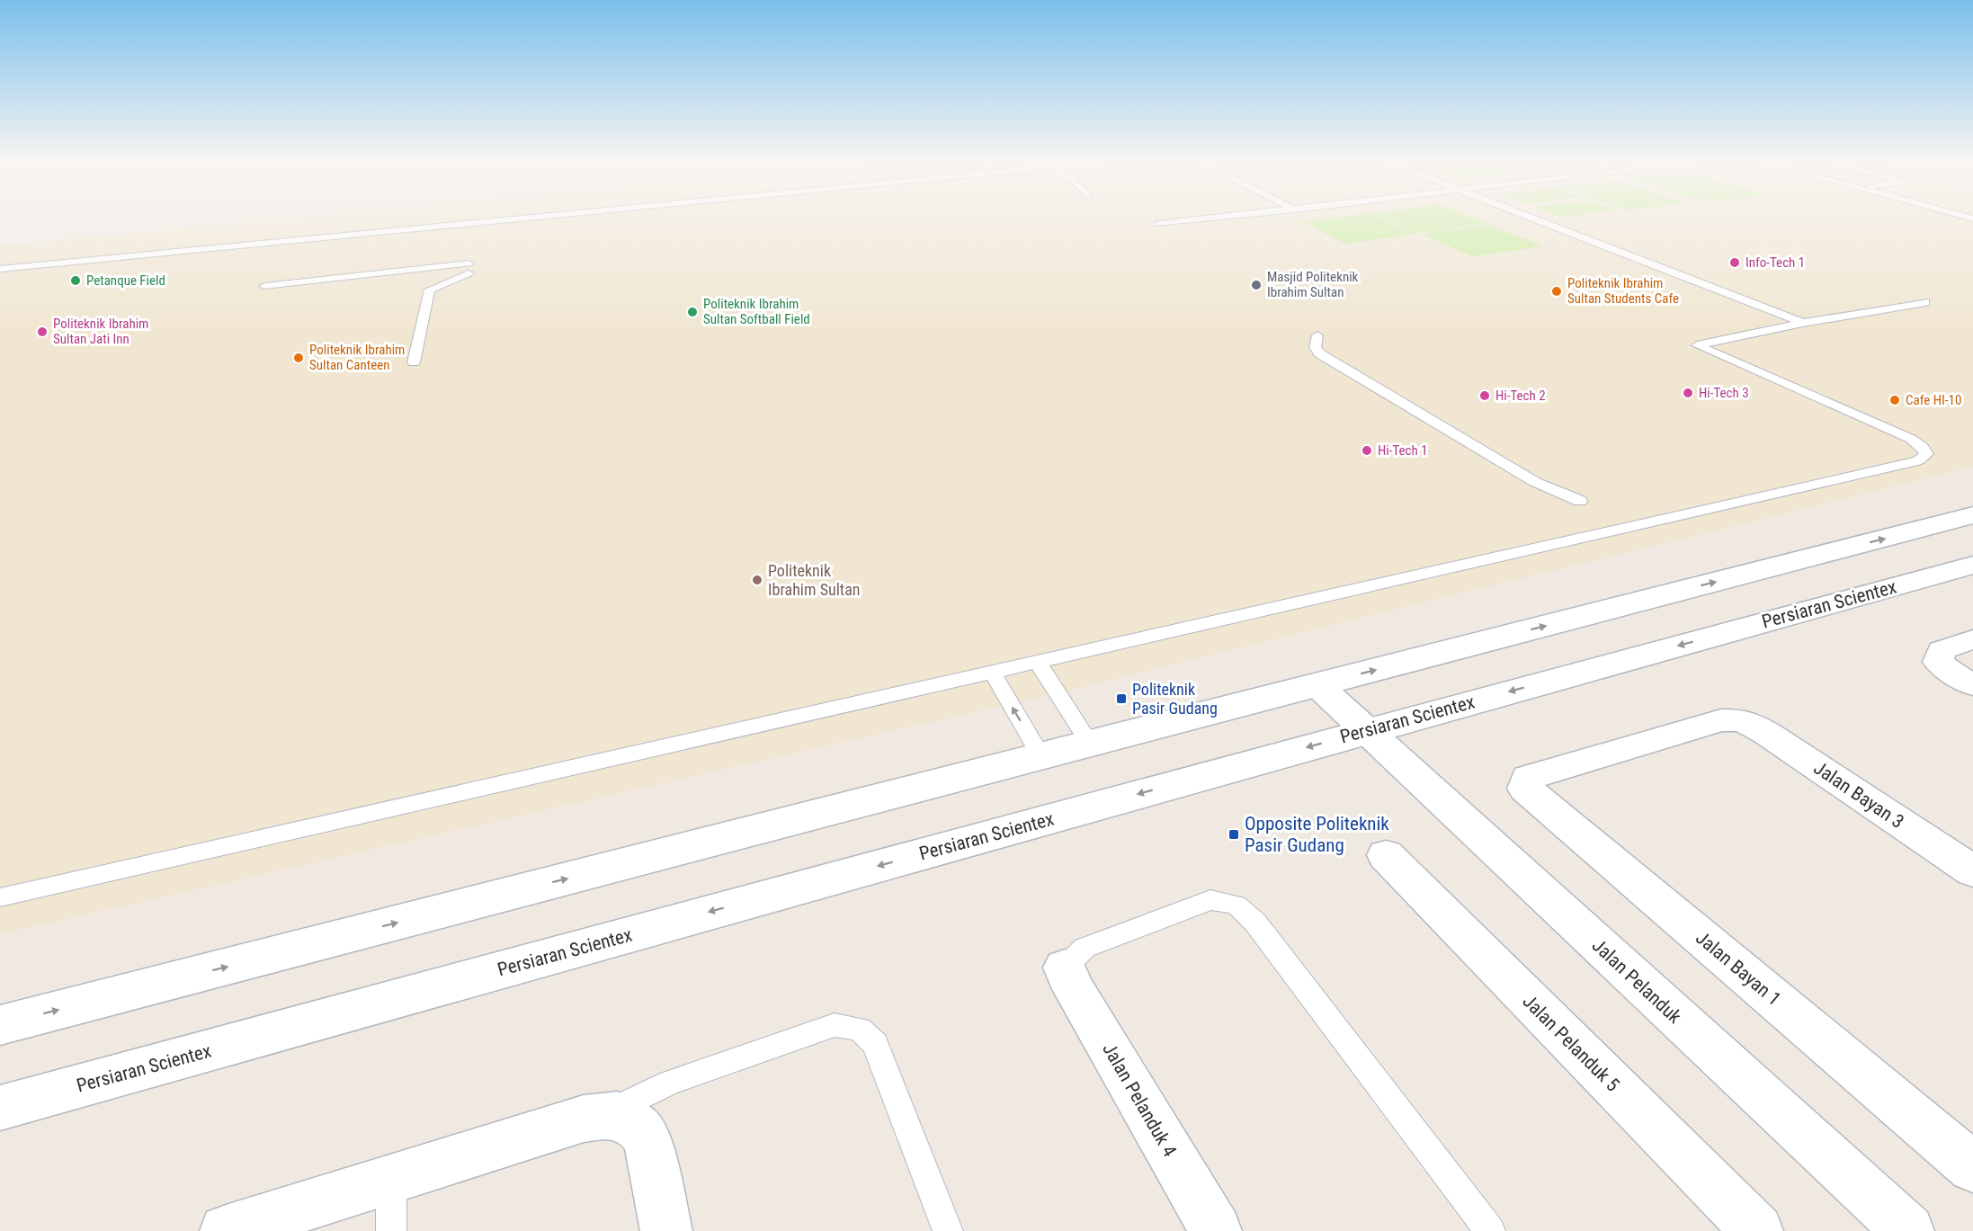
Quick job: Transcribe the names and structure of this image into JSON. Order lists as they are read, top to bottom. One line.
{"streets":{"main road":["Persiaran Scientex","Jalan Bayan 3","Jalan Bayan 1","Jalan Pelanduk","Jalan Pelanduk 5","Jalan Pelanduk 4"]},"crossings":[["Persiaran Scientex","Jalan Pelanduk"],["Jalan Bayan 3","Jalan Bayan 1"]],"places":{"other":["Info-Tech 1","Petanque Field","Masjid Politeknik Ibrahim Sultan","Politeknik Ibrahim Sultan Students Cafe","Politeknik Ibrahim Sultan Softball Field","Politeknik Ibrahim Sultan Jati Inn","Politeknik Ibrahim Sultan Canteen","Hi-Tech 3","Hi-Tech 2","Cafe HI-10","Hi-Tech 1","Politeknik Ibrahim Sultan"],"transit":["Politeknik Pasir Gudang","Opposite Politeknik Pasir Gudang"]}}
